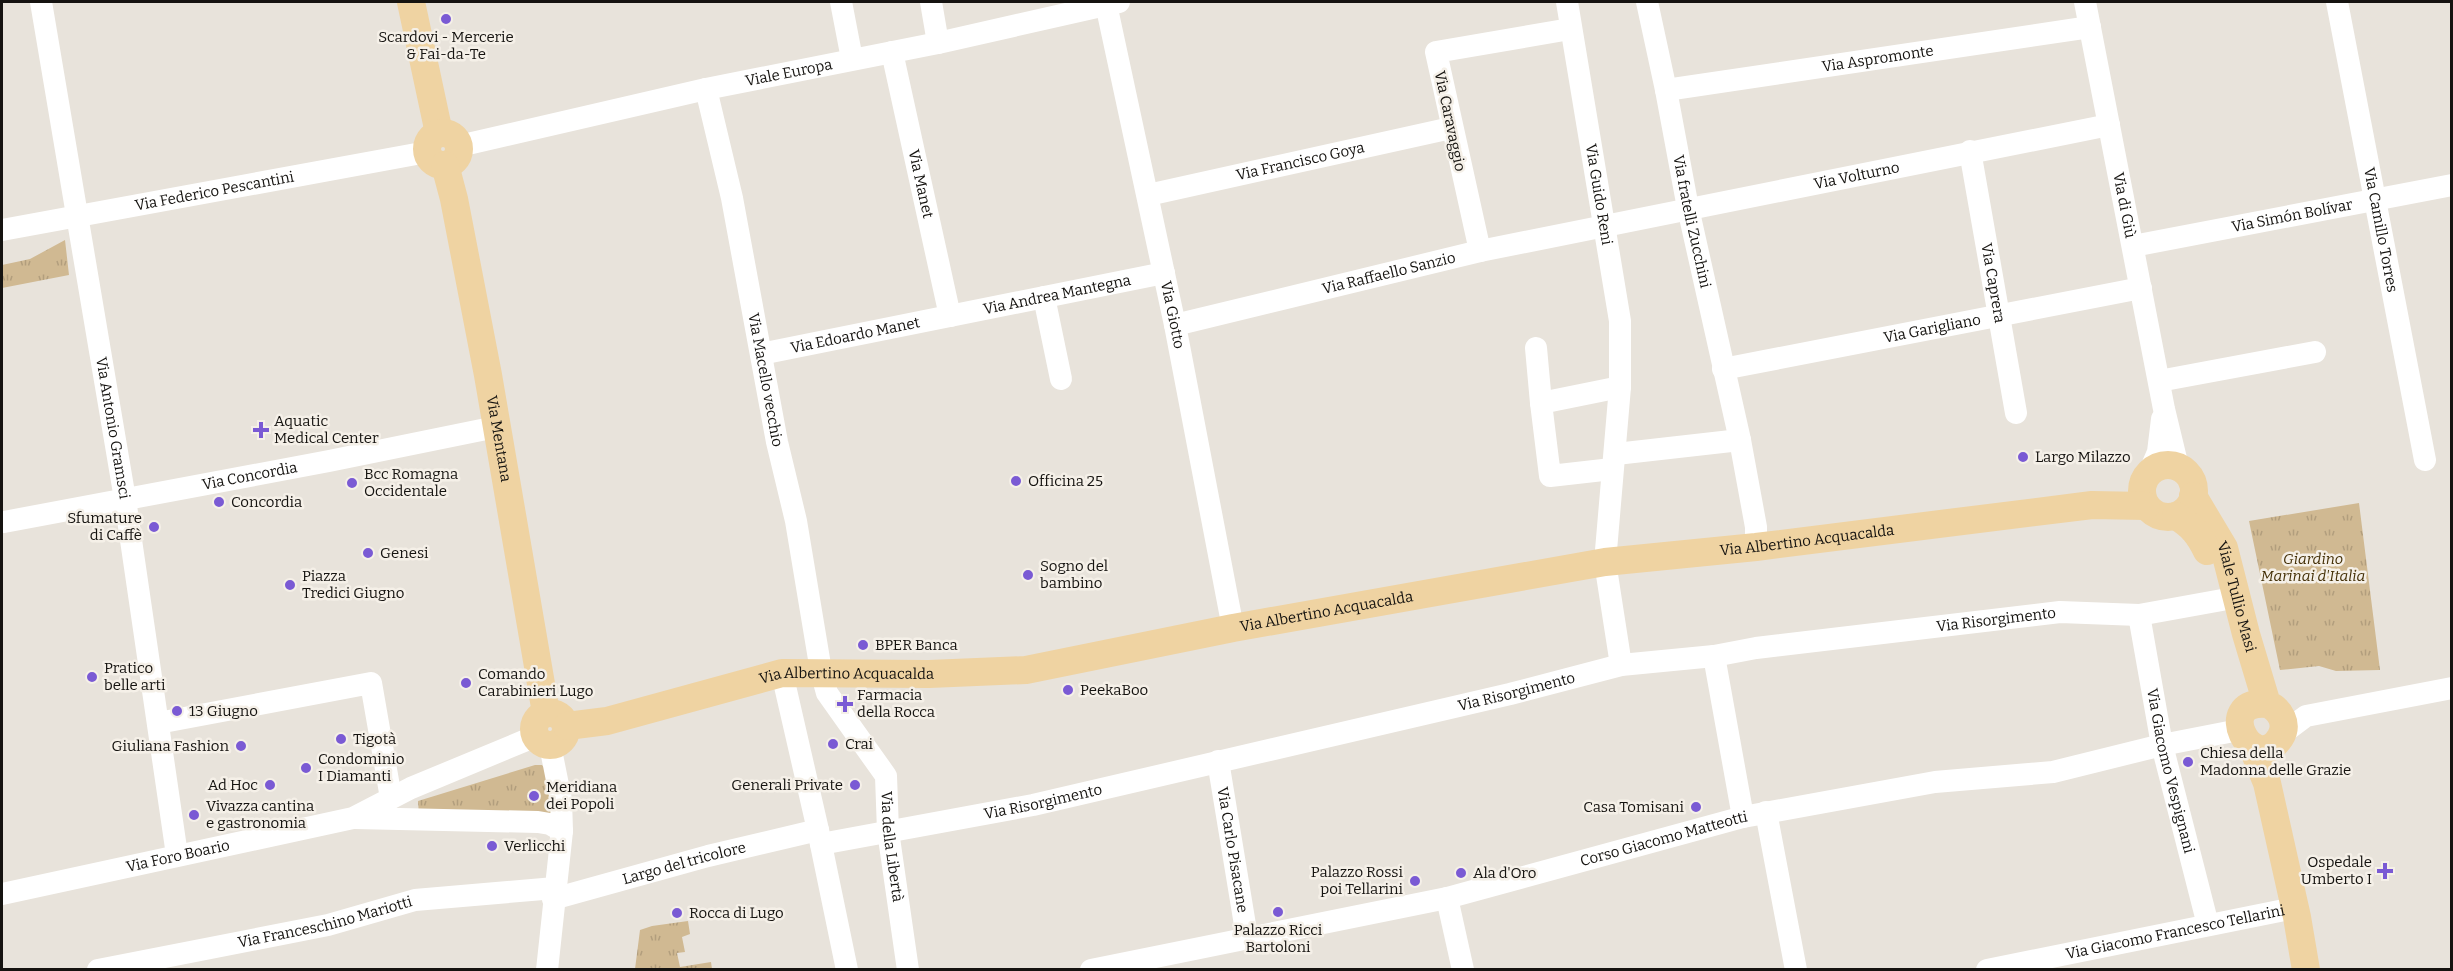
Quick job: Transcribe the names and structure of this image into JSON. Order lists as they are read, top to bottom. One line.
{"streets":{"main road":["Via Mentana","Via Albertino Acquacalda","Viale Tullio Masi"],"street":["Via Aspromonte","Viale Europa","Via Caravaggio","Via Francisco Goya","Via Volturno","Via Manet","Via Federico Pescantini","Via Guido Reni","Via di Giù","Via Simón Bolívar","Via fratelli Zucchini","Via Camillo Torres","Via Raffaello Sanzio","Via Caprera","Via Andrea Mantegna","Via Giotto","Via Garigliano","Via Edoardo Manet","Via Macello vecchio","Via Antonio Gramsci","Via Concordia","Via Risorgimento","Via Giacomo Vespignani","Corso Giacomo Matteotti","Via della Libertà","Via Carlo Pisacane","Via Foro Boario","Largo del tricolore","Via Franceschino Mariotti","Via Giacomo Francesco Tellarini"]},"crossings":[["Via Aspromonte","Via di Giù"],["Via Aspromonte","Via fratelli Zucchini"],["Viale Europa","Via Manet"],["Viale Europa","Via Federico Pescantini"],["Viale Europa","Via Giotto"],["Viale Europa","Via Macello vecchio"],["Viale Europa","Via Mentana"],["Via Caravaggio","Via Francisco Goya"],["Via Caravaggio","Via Guido Reni"],["Via Caravaggio","Via Raffaello Sanzio"],["Via Francisco Goya","Via Giotto"],["Via Volturno","Via Guido Reni"],["Via Volturno","Via di Giù"],["Via Volturno","Via fratelli Zucchini"],["Via Volturno","Via Raffaello Sanzio"],["Via Volturno","Via Caprera"],["Via Manet","Via Andrea Mantegna"],["Via Manet","Via Edoardo Manet"],["Via Federico Pescantini","Via Antonio Gramsci"],["Via Federico Pescantini","Via Mentana"],["Via Guido Reni","Via Raffaello Sanzio"],["Via Guido Reni","Via Albertino Acquacalda"],["Via Guido Reni","Via Risorgimento"],["Via di Giù","Via Simón Bolívar"],["Via di Giù","Via Garigliano"],["Via di Giù","Via Albertino Acquacalda"],["Via di Giù","Viale Tullio Masi"],["Via Simón Bolívar","Via Camillo Torres"],["Via fratelli Zucchini","Via Garigliano"],["Via fratelli Zucchini","Via Albertino Acquacalda"],["Via Raffaello Sanzio","Via Giotto"],["Via Caprera","Via Garigliano"],["Via Andrea Mantegna","Via Giotto"],["Via Andrea Mantegna","Via Edoardo Manet"],["Via Giotto","Via Albertino Acquacalda"],["Via Edoardo Manet","Via Macello vecchio"],["Via Macello vecchio","Via Albertino Acquacalda"],["Via Macello vecchio","Via della Libertà"],["Via Antonio Gramsci","Via Concordia"],["Via Antonio Gramsci","Via Foro Boario"],["Via Mentana","Via Concordia"],["Via Mentana","Via Albertino Acquacalda"],["Via Mentana","Via Foro Boario"],["Via Albertino Acquacalda","Viale Tullio Masi"],["Via Albertino Acquacalda","Via della Libertà"],["Via Albertino Acquacalda","Via Foro Boario"],["Viale Tullio Masi","Via Risorgimento"],["Viale Tullio Masi","Corso Giacomo Matteotti"],["Viale Tullio Masi","Via Giacomo Francesco Tellarini"],["Via Risorgimento","Via Giacomo Vespignani"],["Via Risorgimento","Via della Libertà"],["Via Risorgimento","Via Carlo Pisacane"],["Via Risorgimento","Largo del tricolore"],["Via Giacomo Vespignani","Corso Giacomo Matteotti"],["Via Giacomo Vespignani","Via Giacomo Francesco Tellarini"],["Corso Giacomo Matteotti","Via Carlo Pisacane"],["Largo del tricolore","Via Franceschino Mariotti"]],"parks":["Giardino Marinai d'Italia"],"places":{"other":["Scardovi - Mercerie & Fai-da-Te","Largo Milazzo","Officina 25","Bcc Romagna Occidentale","Concordia","Sfumature di Caffè","Genesi","Sogno del bambino","Piazza Tredici Giugno","BPER Banca","Pratico belle arti","Comando Carabinieri Lugo","PeekaBoo","13 Giugno","Tigotà","Crai","Giuliana Fashion","Chiesa della Madonna delle Grazie","Condominio I Diamanti","Ad Hoc","Generali Private","Meridiana dei Popoli","Casa Tomisani","Vivazza cantina e gastronomia","Verlicchi","Ala d'Oro","Palazzo Rossi poi Tellarini","Palazzo Ricci Bartoloni","Rocca di Lugo"],"health":["Aquatic Medical Center","Farmacia della Rocca","Ospedale Umberto I"]}}
